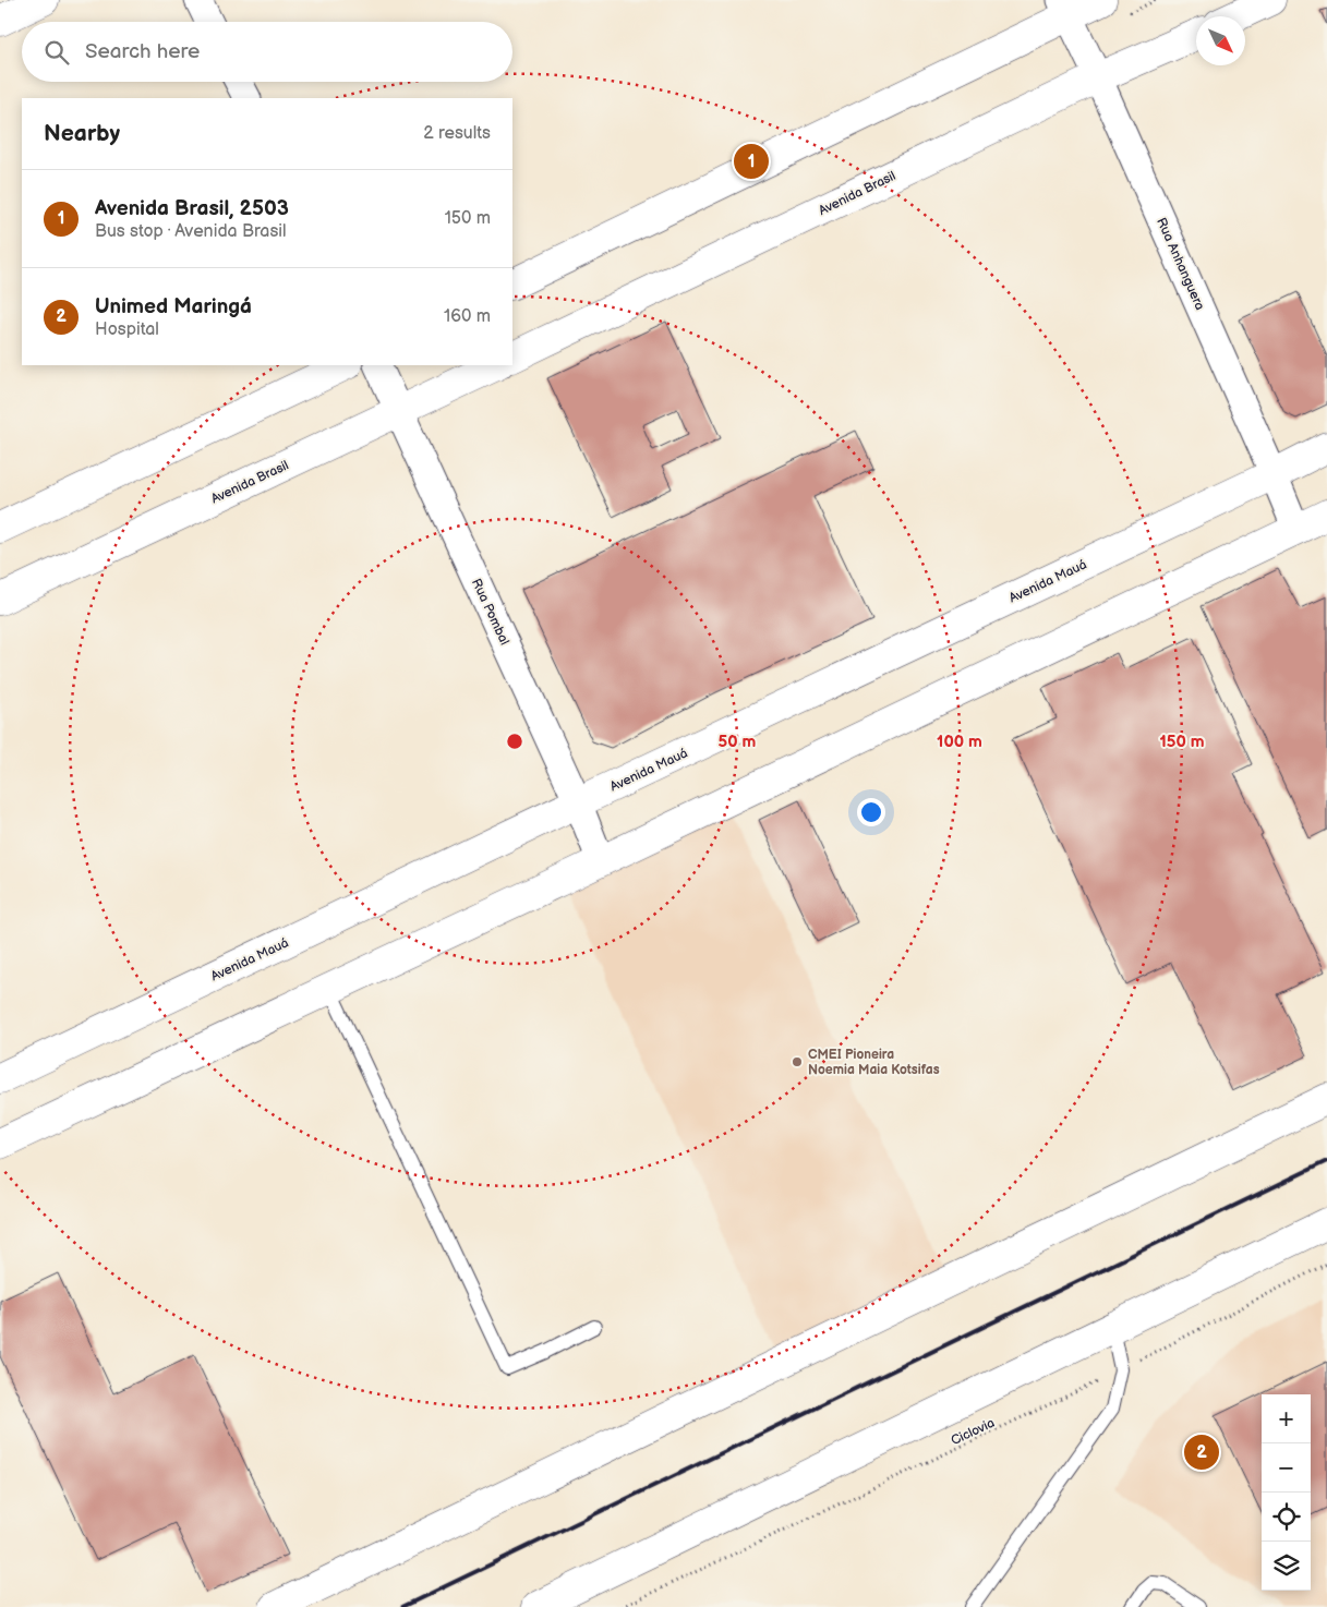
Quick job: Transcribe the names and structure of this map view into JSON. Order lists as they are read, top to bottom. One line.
{"streets":{"main road":["Avenida Brasil","Avenida Mauá"],"street":["Rua Anhanguera","Rua Pombal"],"path":["Ciclovia"]},"crossings":[["Avenida Brasil","Rua Anhanguera"],["Avenida Brasil","Rua Pombal"],["Rua Anhanguera","Avenida Mauá"],["Avenida Mauá","Rua Pombal"]],"places":["CMEI Pioneira Noemia Maia Kotsifas"],"north":"bottom right","page":{"search":"Search here","heading":["Nearby","2 results"],"pins":["1","2"],"list":[{"mark":"1","name":"Avenida Brasil, 2503","note":"Bus stop · Avenida Brasil","value":"150 m"},{"mark":"2","name":"Unimed Maringá","note":"Hospital","value":"160 m"}],"map_buttons":["+","−"]},"rings":["50 m","100 m","150 m"]}
